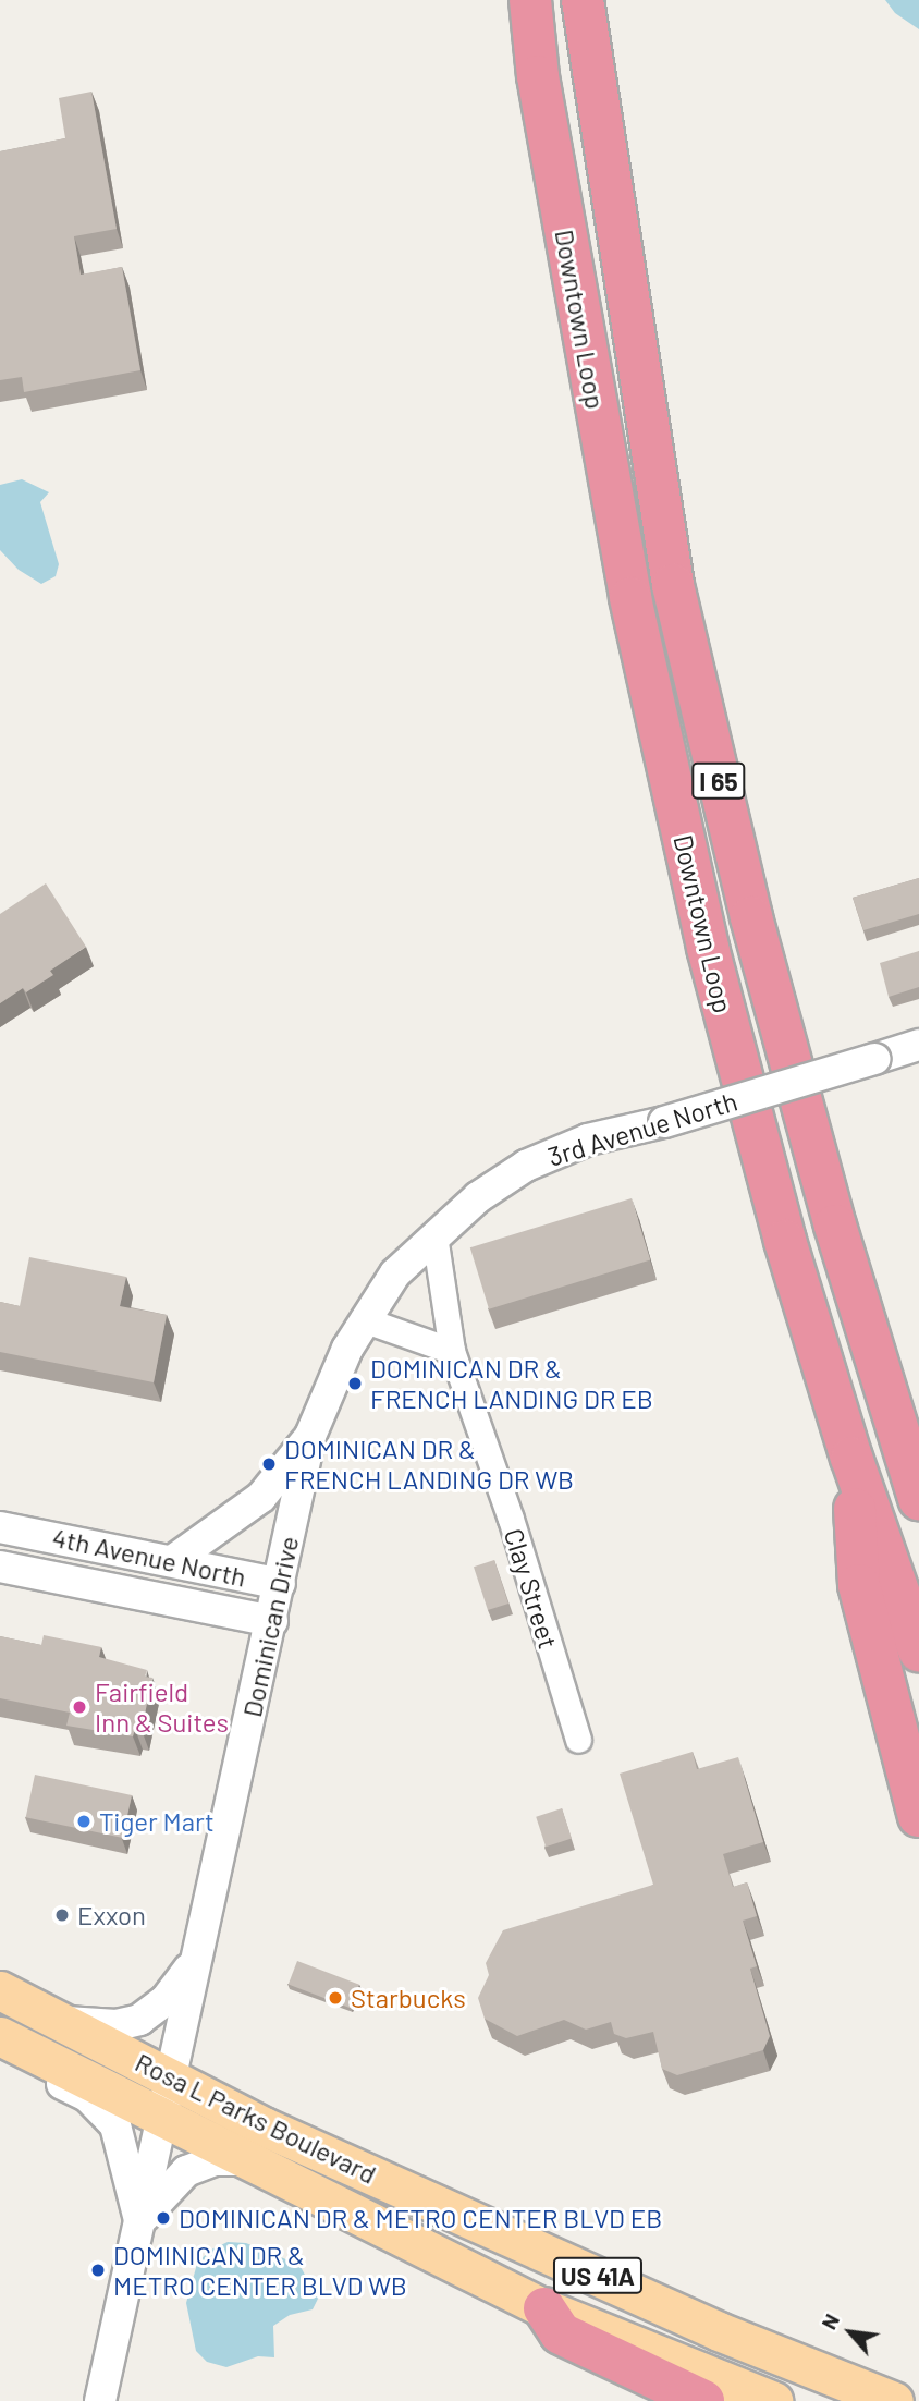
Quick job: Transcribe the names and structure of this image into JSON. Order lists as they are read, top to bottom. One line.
{"streets":{"highway":["Downtown Loop","I 65"],"main road":["Rosa L Parks Boulevard","US 41A"],"street":["3rd Avenue North","4th Avenue North","Clay Street","Dominican Drive"]},"crossings":[["3rd Avenue North","Clay Street"],["3rd Avenue North","Dominican Drive"],["4th Avenue North","Dominican Drive"],["Dominican Drive","Rosa L Parks Boulevard"]],"places":["DOMINICAN DR & FRENCH LANDING DR EB","DOMINICAN DR & FRENCH LANDING DR WB","Fairfield Inn & Suites","Tiger Mart","Exxon","Starbucks","DOMINICAN DR & METRO CENTER BLVD EB","DOMINICAN DR & METRO CENTER BLVD WB"],"north":"top left"}
